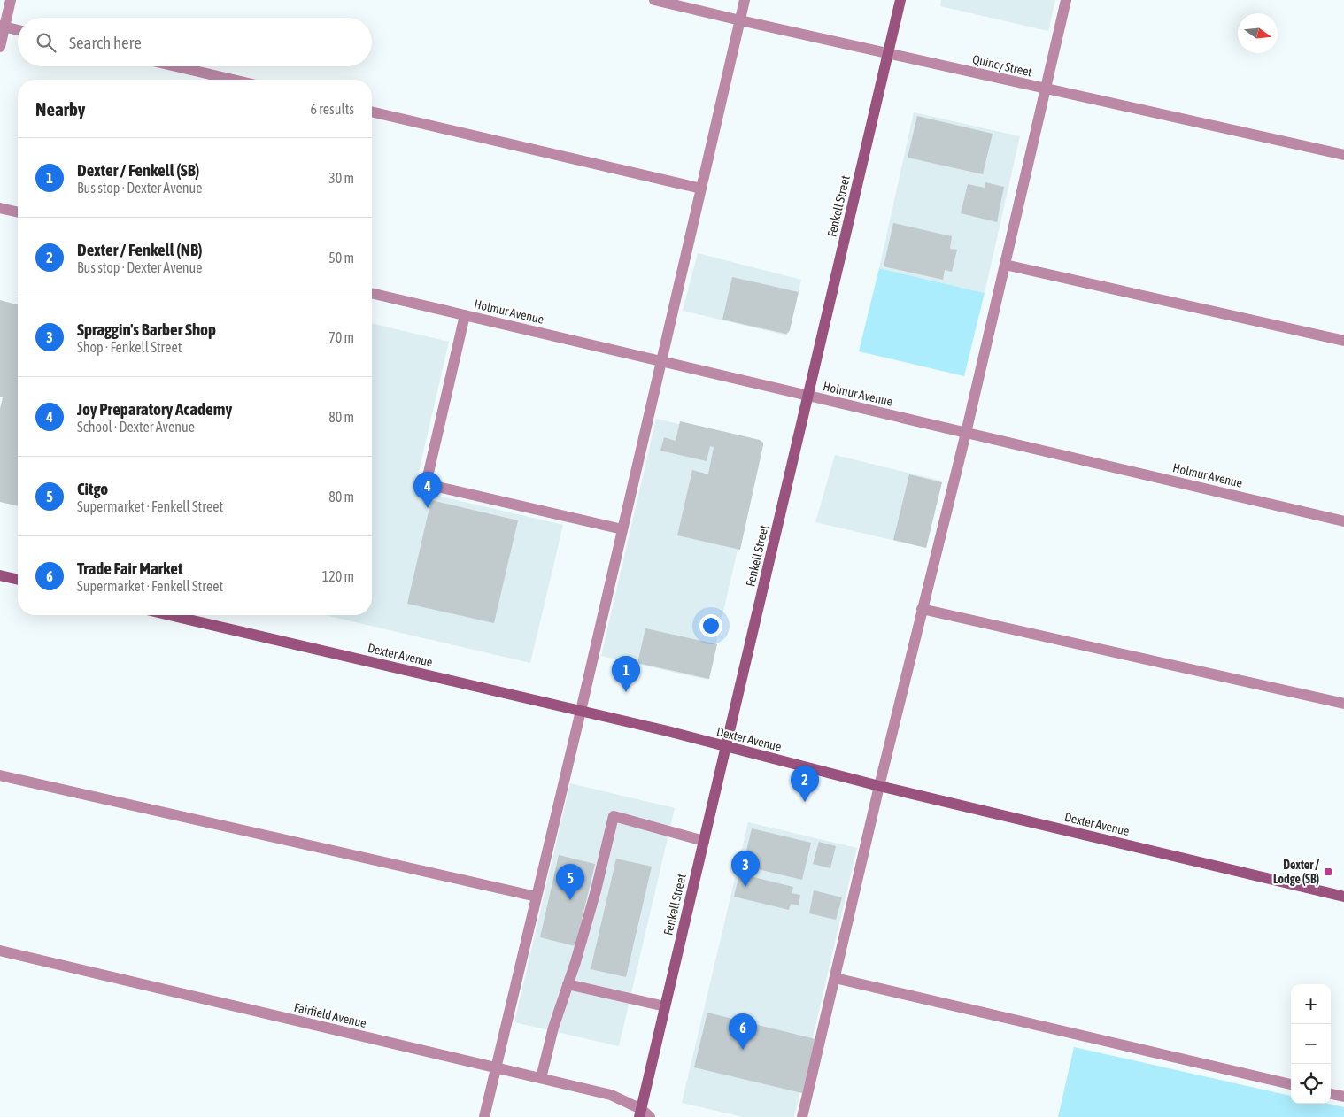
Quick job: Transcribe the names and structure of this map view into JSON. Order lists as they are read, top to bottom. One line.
{"streets":{"street":["Quincy Street","Fenkell Street","Holmur Avenue","Dexter Avenue","Fairfield Avenue"]},"crossings":[["Quincy Street","Fenkell Street"],["Fenkell Street","Holmur Avenue"],["Fenkell Street","Dexter Avenue"],["Fenkell Street","Fairfield Avenue"]],"places":{"transit":["Dexter / Lodge (SB)"]},"north":"right","page":{"search":"Search here","heading":["Nearby","6 results"],"list":[{"mark":"1","name":"Dexter / Fenkell (SB)","note":"Bus stop · Dexter Avenue","value":"30 m"},{"mark":"2","name":"Dexter / Fenkell (NB)","note":"Bus stop · Dexter Avenue","value":"50 m"},{"mark":"3","name":"Spraggin's Barber Shop","note":"Shop · Fenkell Street","value":"70 m"},{"mark":"4","name":"Joy Preparatory Academy","note":"School · Dexter Avenue","value":"80 m"},{"mark":"5","name":"Citgo","note":"Supermarket · Fenkell Street","value":"80 m"},{"mark":"6","name":"Trade Fair Market","note":"Supermarket · Fenkell Street","value":"120 m"}],"pins":["4","1","2","3","5","6"],"map_buttons":["+","−"]}}
